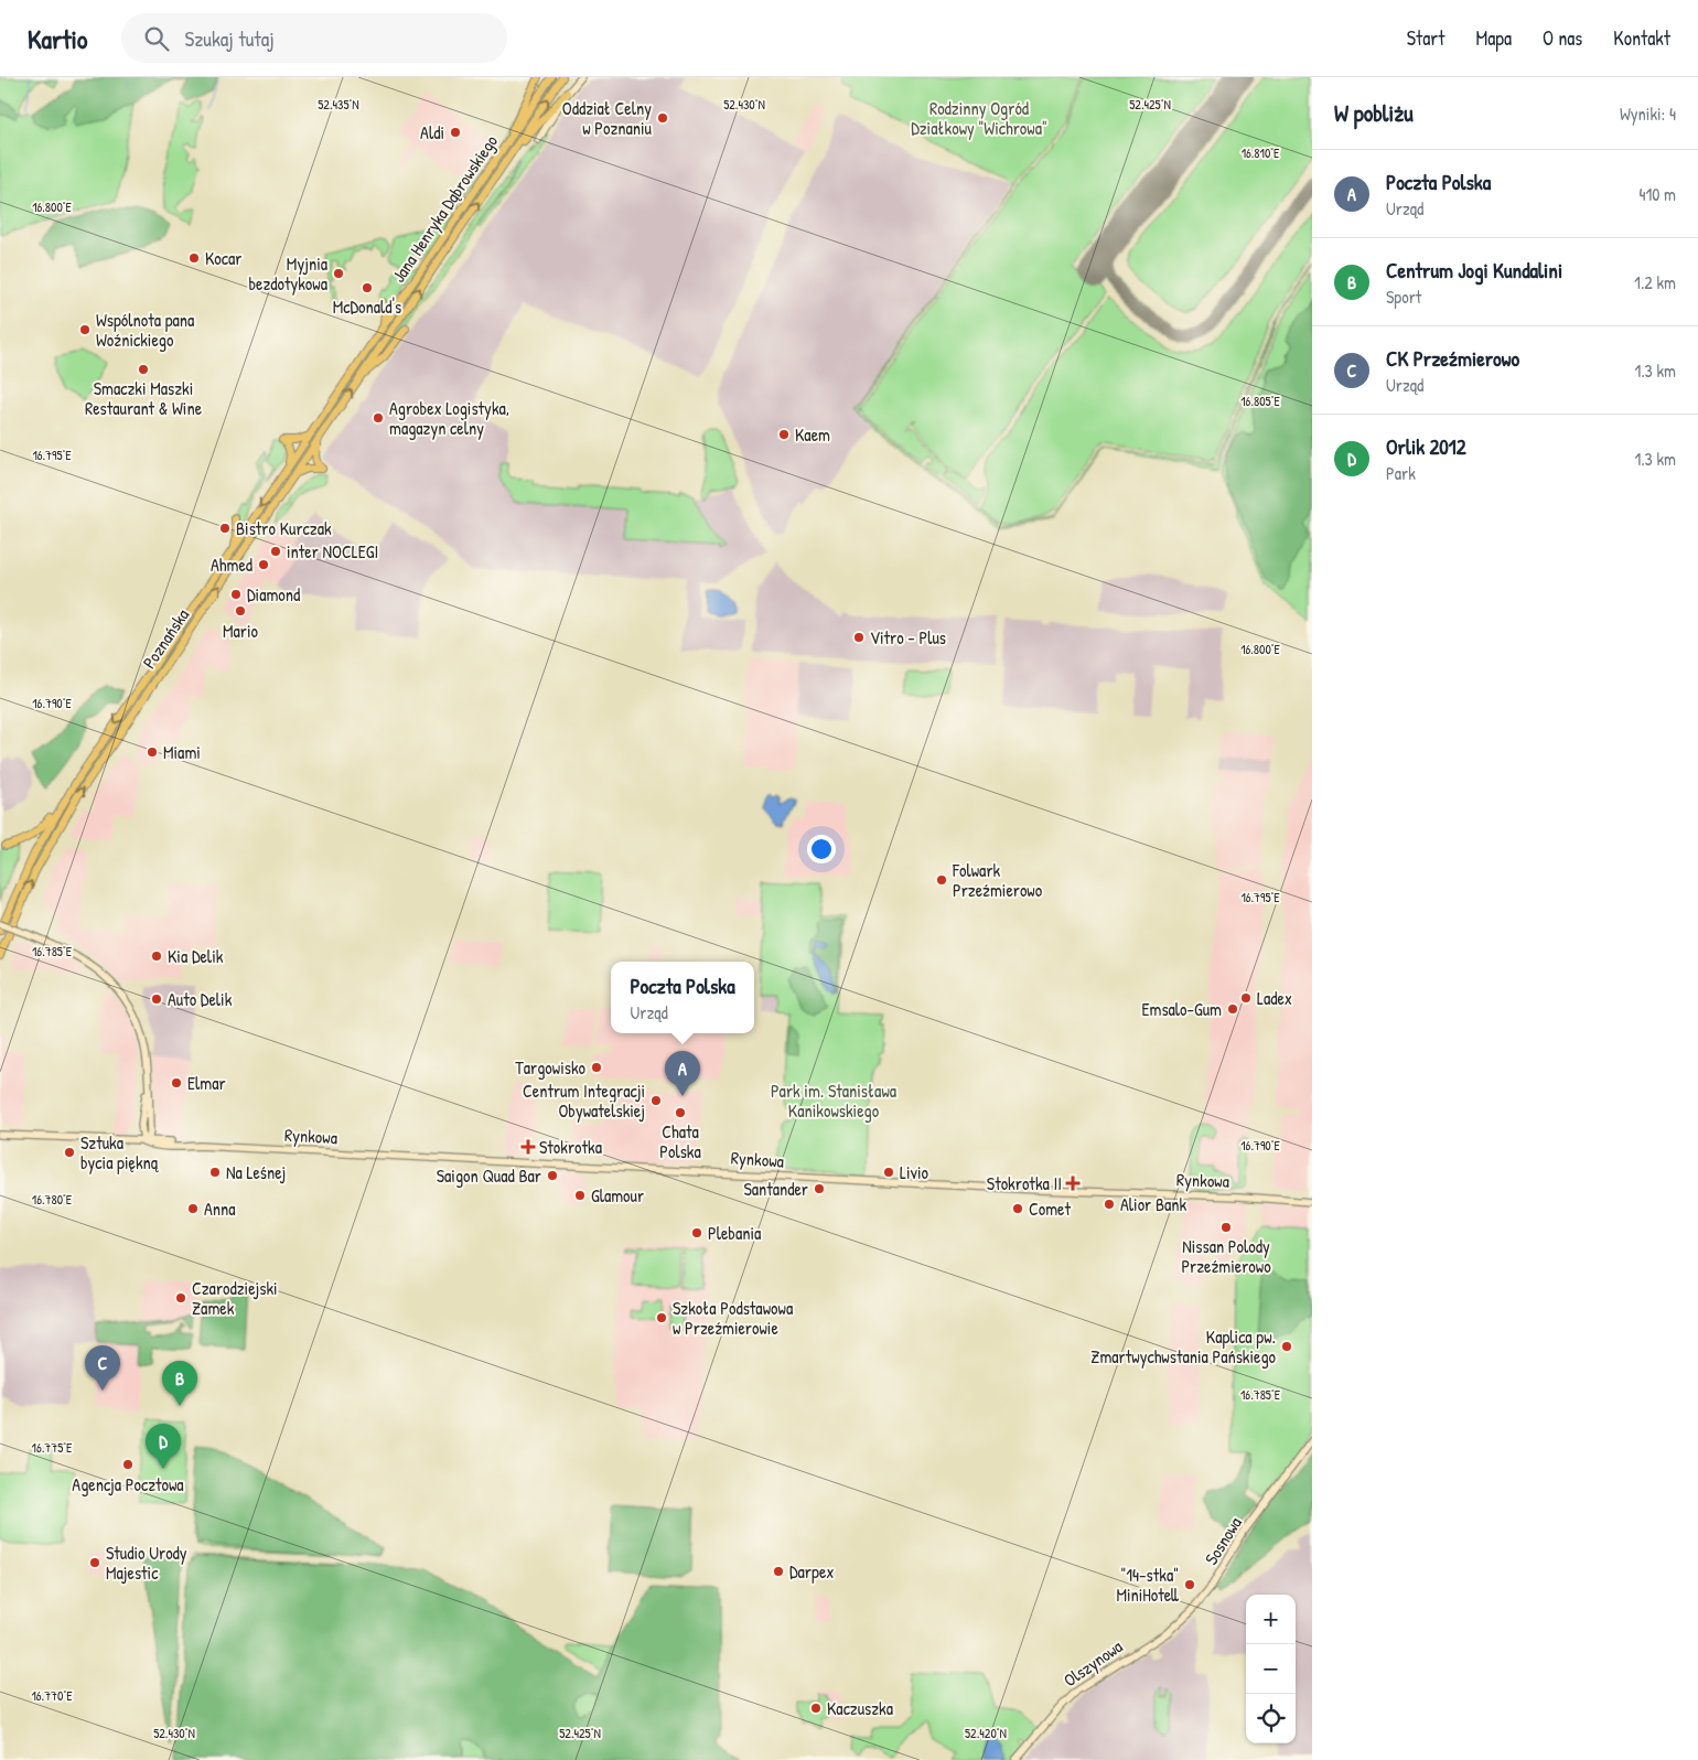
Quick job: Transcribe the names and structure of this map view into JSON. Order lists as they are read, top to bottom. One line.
{"streets":{"main road":["Jana Henryka Dąbrowskiego","Poznańska"],"street":["Rynkowa","Sosnowa","Olszynowa"]},"crossings":[["Jana Henryka Dąbrowskiego","Poznańska"],["Sosnowa","Olszynowa"]],"parks":["Rodzinny Ogród Działkowy \"Wichrowa\"","Park im. Stanisława Kanikowskiego"],"places":{"other":["Oddział Celny w Poznaniu","Aldi","Kocar","Myjnia bezdotykowa","McDonald's","Wspólnota pana Woźnickiego","Smaczki Maszki Restaurant & Wine","Agrobex Logistyka, magazyn celny","Kaem","Bistro Kurczak","inter NOCLEGI","Ahmed","Diamond","Mario","Vitro - Plus","Miami","Folwark Przeźmierowo","Kia Delik","Ladex","Auto Delik","Emsalo-Gum","Targowisko","Elmar","Centrum Integracji Obywatelskiej","Chata Polska","Sztuka bycia piękną","Na Leśnej","Livio","Saigon Quad Bar","Santander","Glamour","Alior Bank","Anna","Comet","Nissan Polody Przeźmierowo","Plebania","Czarodziejski Zamek","Szkoła Podstawowa w Przeźmierowie","Kaplica pw. Zmartwychwstania Pańskiego","Agencja Pocztowa","Studio Urody Majestic","Darpex","\"14-stka\" MiniHotell","Kaczuszka"],"health":["Stokrotka","Stokrotka II"]},"page":{"header":"Kartio","search":"Szukaj tutaj","nav":["Start","Mapa","O nas","Kontakt"],"heading":["W pobliżu","Wyniki: 4"],"list":[{"mark":"A","name":"Poczta Polska","note":"Urząd","value":"410 m"},{"mark":"B","name":"Centrum Jogi Kundalini","note":"Sport","value":"1.2 km"},{"mark":"C","name":"CK Przeźmierowo","note":"Urząd","value":"1.3 km"},{"mark":"D","name":"Orlik 2012","note":"Park","value":"1.3 km"}],"popup":["Poczta Polska","Urząd"],"pins":["A","C","B","D"],"map_buttons":["+","−"]},"coordinates":["52.435°N","52.430°N","52.425°N","16.810°E","16.800°E","16.805°E","16.795°E","16.790°E","16.785°E","16.780°E","16.775°E","16.770°E","52.420°N"]}
